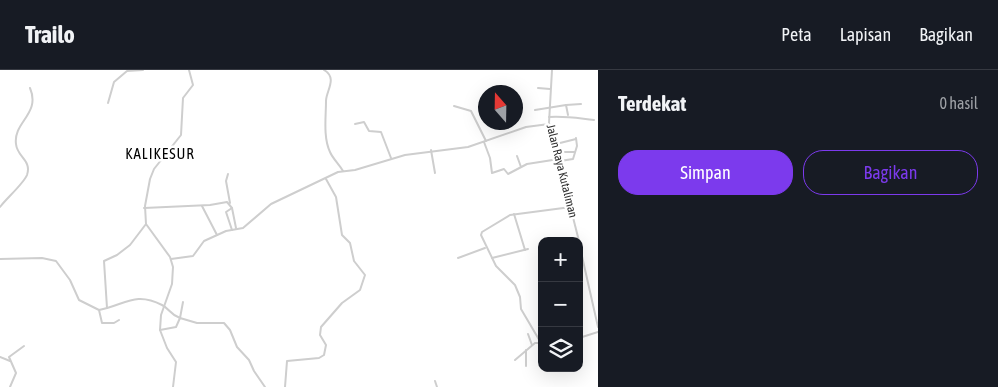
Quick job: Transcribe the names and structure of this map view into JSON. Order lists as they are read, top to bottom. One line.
{"streets":{"street":["Jalan Raya Kutaliman"]},"districts":["KALIKESUR"],"north":"top","page":{"header":"Trailo","nav":["Peta","Lapisan","Bagikan"],"heading":["Terdekat","0 hasil"],"buttons":["Simpan","Bagikan"],"map_buttons":["+","−"]}}
